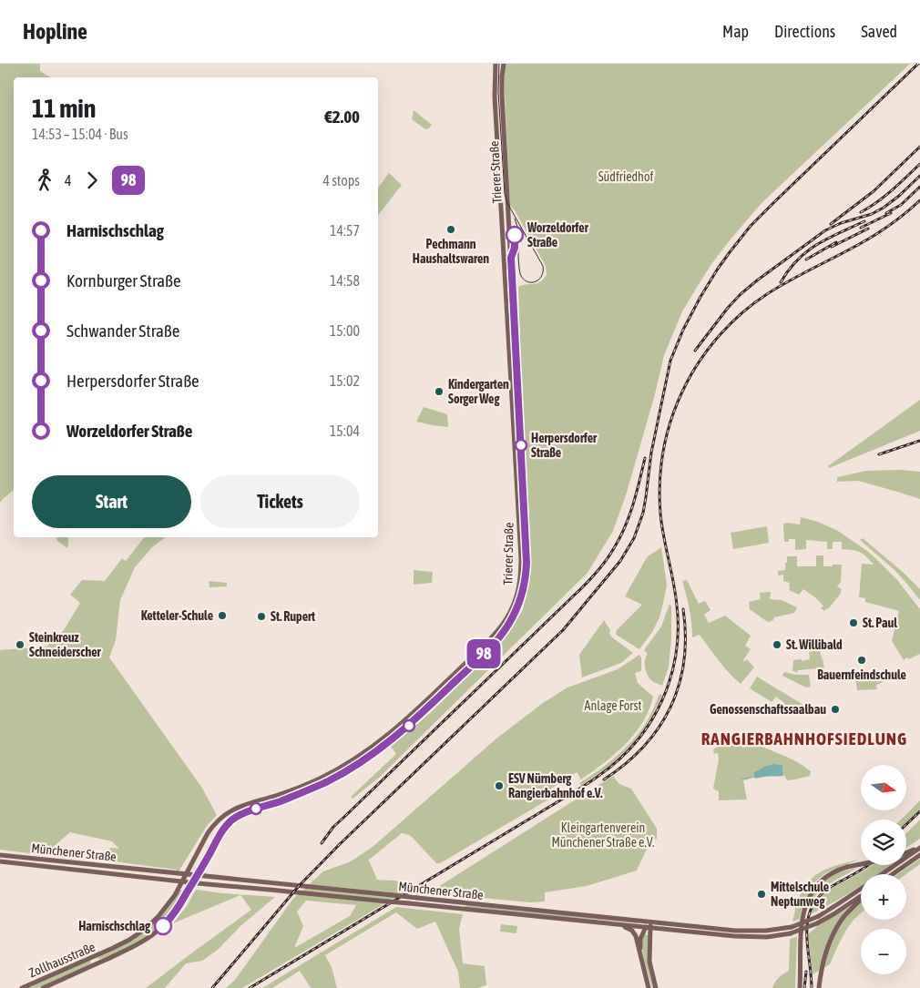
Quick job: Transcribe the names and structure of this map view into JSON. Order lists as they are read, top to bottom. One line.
{"streets":{"main road":["Trierer Straße","Münchener Straße","Zollhausstraße"]},"crossings":[["Trierer Straße","Münchener Straße"],["Trierer Straße","Zollhausstraße"],["Münchener Straße","Zollhausstraße"]],"districts":["RANGIERBAHNHOFSIEDLUNG"],"parks":["Südfriedhof","Anlage Forst","Kleingartenverein Münchener Straße e.V."],"places":["Pechmann Haushaltswaren","Worzeldorfer Straße","Kindergarten Sorger Weg","Herpersdorfer Straße","Ketteler-Schule","St. Rupert","St. Paul","Steinkreuz Schneiderscher","St. Willibald","Bauernfeindschule","Genossenschaftssaalbau","ESV Nürnberg Rangierbahnhof e.V.","Mittelschule Neptunweg","Harnischschlag"],"lines":["bus line 98"],"north":"right","page":{"header":"Hopline","nav":["Map","Directions","Saved"],"on_map":"98","heading":["11 min","14:53 – 15:04 · Bus","€2.00"],"legs":["4","98","4 stops"],"list":[{"name":"Harnischschlag","value":"14:57"},{"name":"Kornburger Straße","value":"14:58"},{"name":"Schwander Straße","value":"15:00"},{"name":"Herpersdorfer Straße","value":"15:02"},{"name":"Worzeldorfer Straße","value":"15:04"}],"buttons":["Start","Tickets"],"map_buttons":["+","−"]}}
